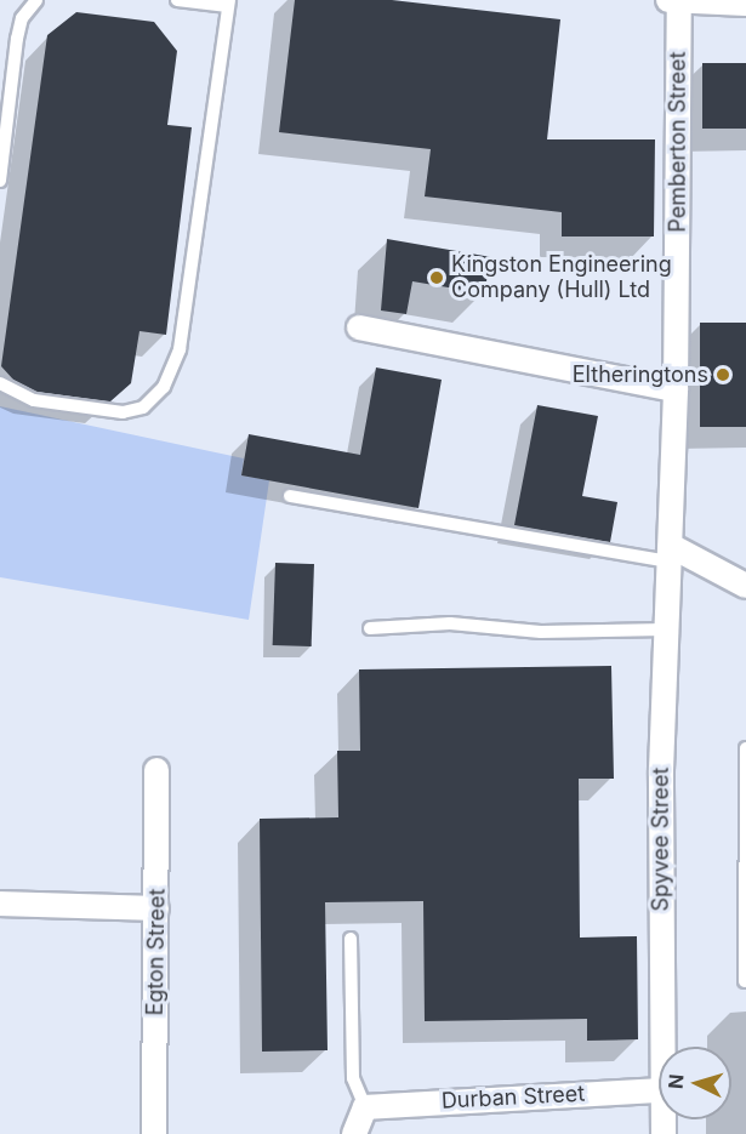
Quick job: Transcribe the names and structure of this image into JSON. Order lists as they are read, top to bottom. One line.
{"streets":{"street":["Pemberton Street","Spyvee Street","Egton Street","Durban Street"]},"crossings":[["Pemberton Street","Spyvee Street"]],"places":["Kingston Engineering Company (Hull) Ltd","Eltheringtons"],"north":"left"}
